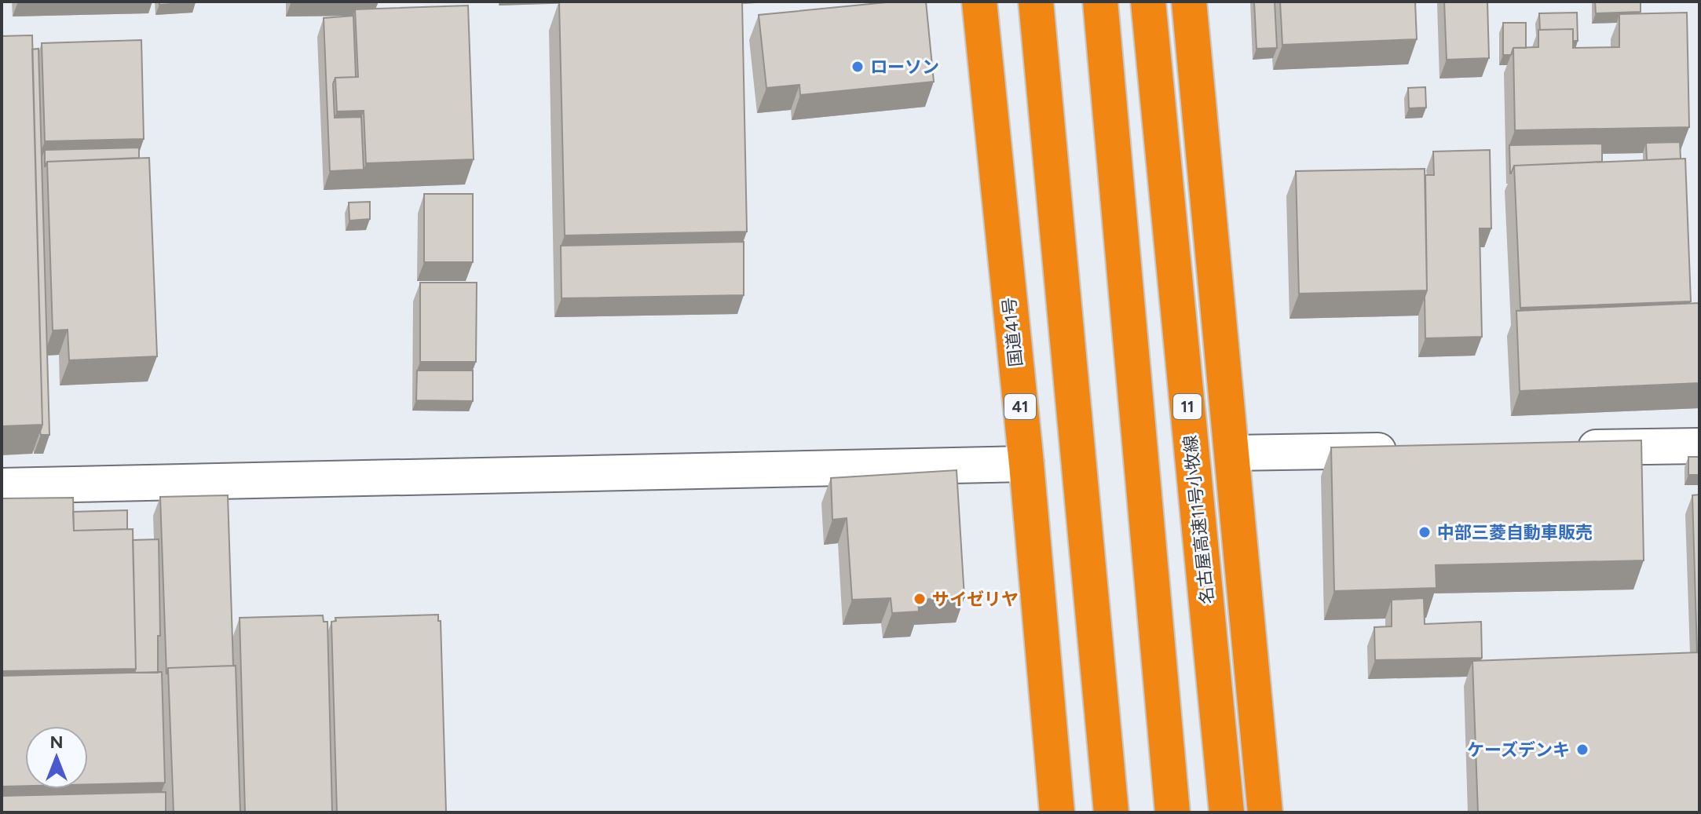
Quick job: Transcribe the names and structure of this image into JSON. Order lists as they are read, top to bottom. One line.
{"streets":{"highway":["国道41号","41","11","名古屋高速11号小牧線"]},"places":["ローソン","中部三菱自動車販売","サイゼリヤ","ケーズデンキ"],"north":"top"}
